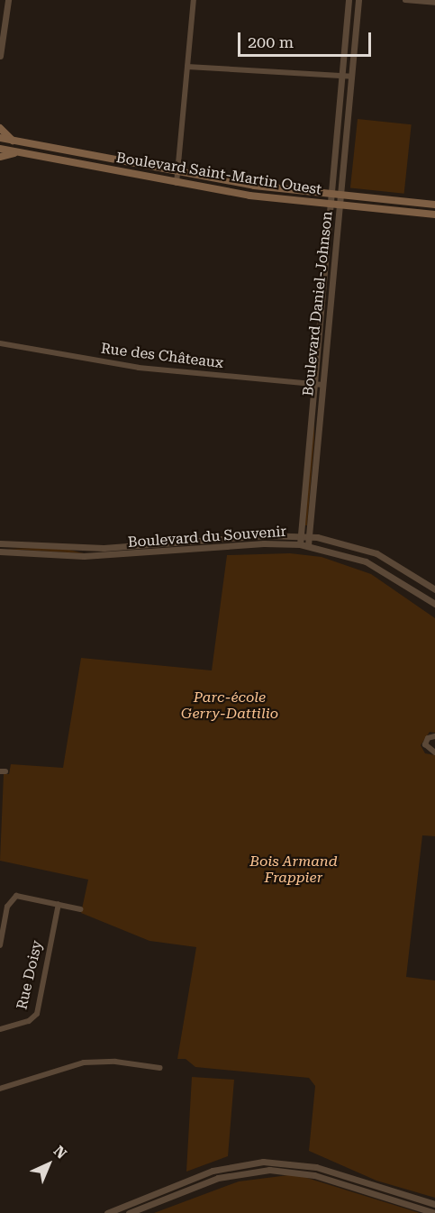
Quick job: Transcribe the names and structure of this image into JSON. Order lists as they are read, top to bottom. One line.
{"streets":{"main road":["Boulevard Saint-Martin Ouest"],"street":["Boulevard Daniel-Johnson","Rue des Châteaux","Boulevard du Souvenir","Rue Doisy"]},"crossings":[["Boulevard Saint-Martin Ouest","Boulevard Daniel-Johnson"],["Boulevard Daniel-Johnson","Rue des Châteaux"],["Boulevard Daniel-Johnson","Boulevard du Souvenir"]],"parks":["Parc-école Gerry-Dattilio","Bois Armand Frappier"],"scale_bar":"200 m","north":"top right"}
